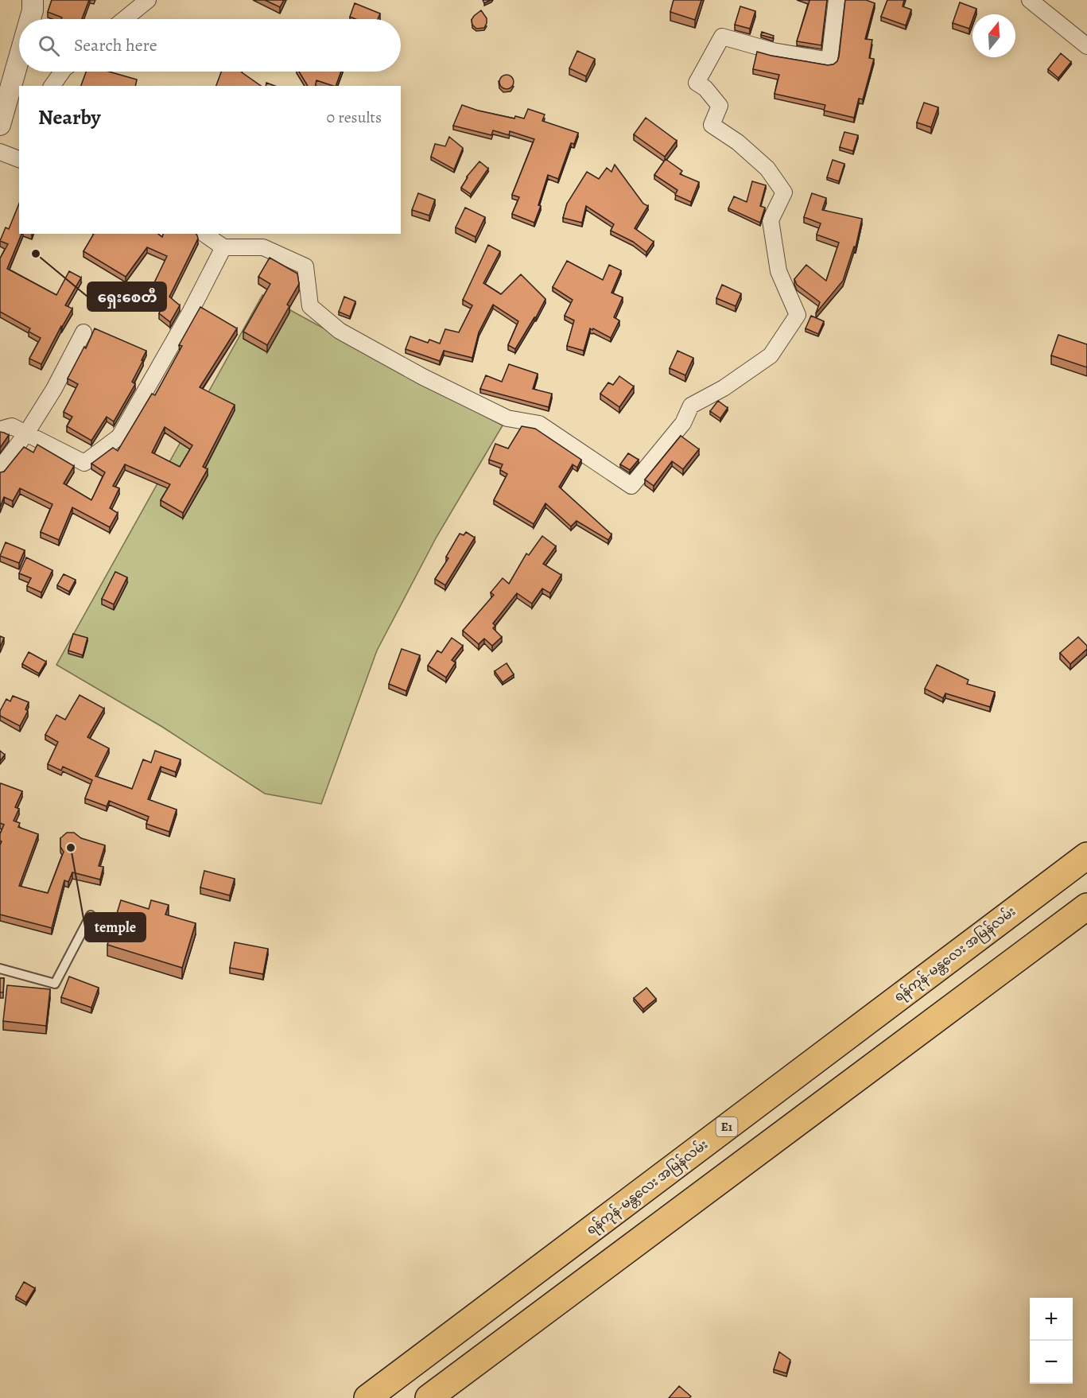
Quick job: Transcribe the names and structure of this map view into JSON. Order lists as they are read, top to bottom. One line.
{"streets":{"highway":["ရန်ကုန်-မန္တလေး အမြန်လမ်း","E1"]},"places":["ရှေးစေတီ","temple"],"north":"top","page":{"search":"Search here","heading":["Nearby","0 results"],"map_buttons":["+","−"]}}
